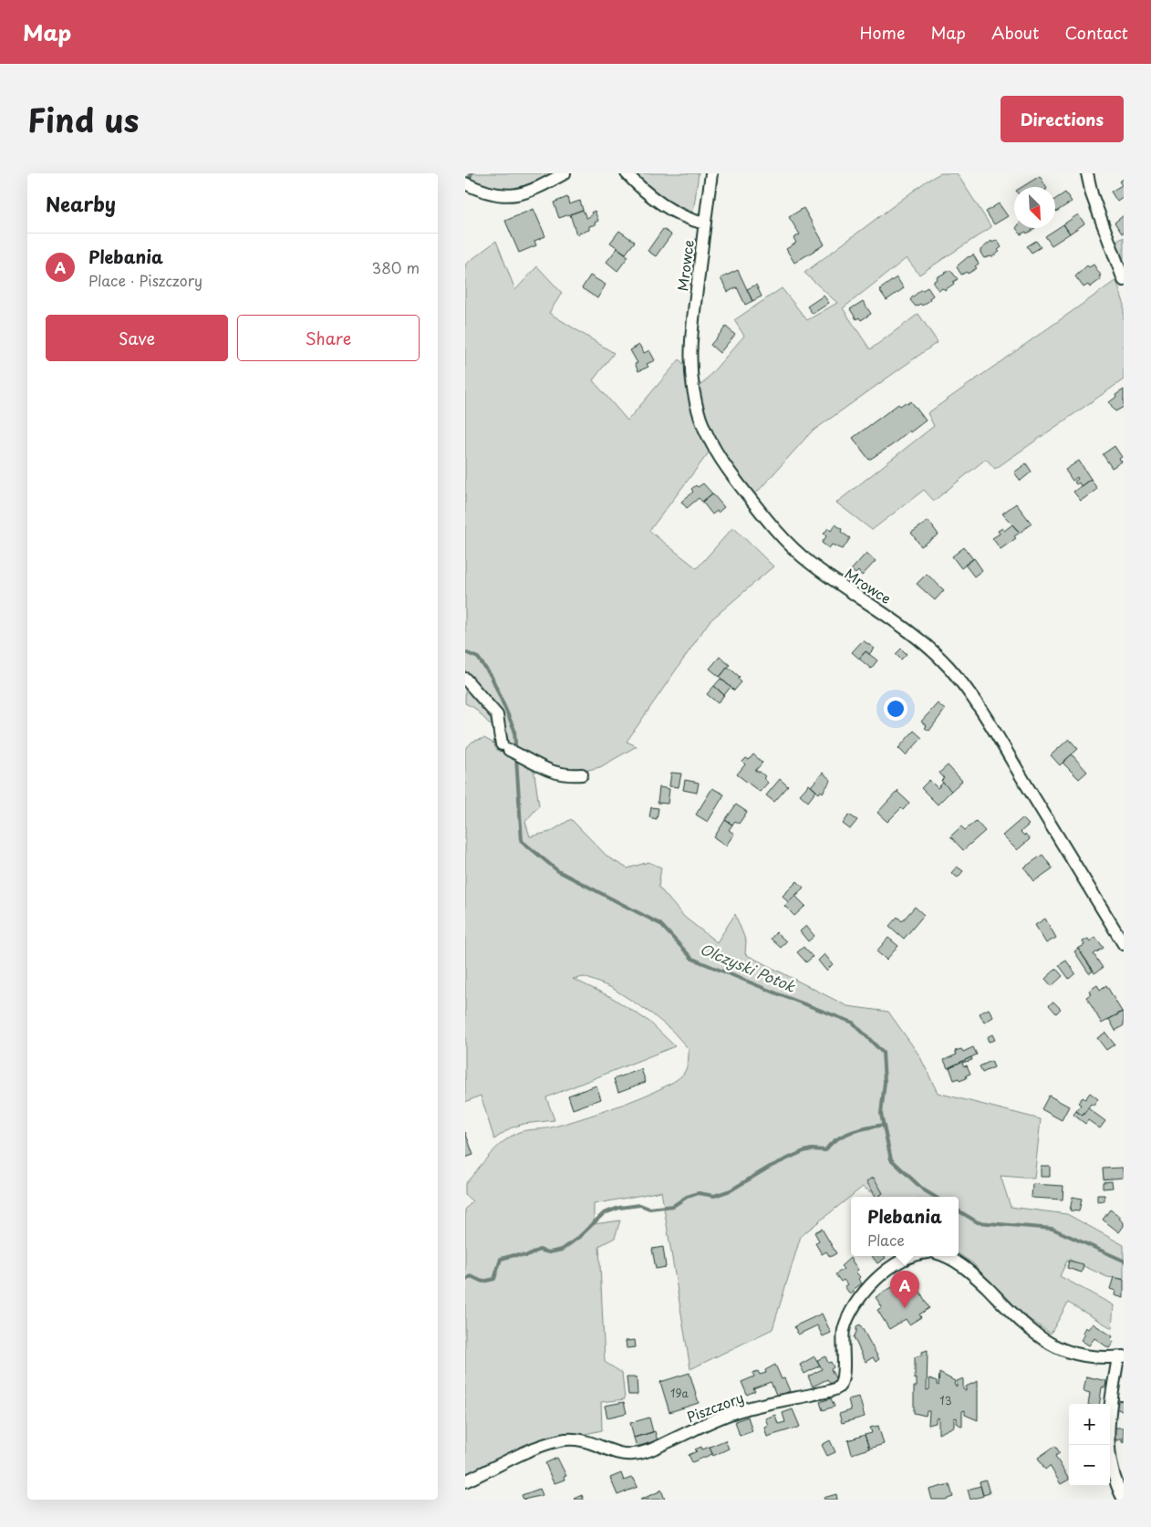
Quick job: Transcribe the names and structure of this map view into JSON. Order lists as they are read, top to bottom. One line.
{"streets":{"street":["Mrowce","Piszczory"]},"water":["Olczyski Potok"],"house_numbers":["19a","13"],"north":"bottom right","page":{"header":"Map","nav":["Home","Map","About","Contact"],"title":"Find us","buttons":["Directions",["Save","Share"]],"heading":"Nearby","list":[{"mark":"A","name":"Plebania","note":"Place · Piszczory","value":"380 m"}],"popup":["Plebania","Place"],"pins":"A","map_buttons":["+","−"]}}
